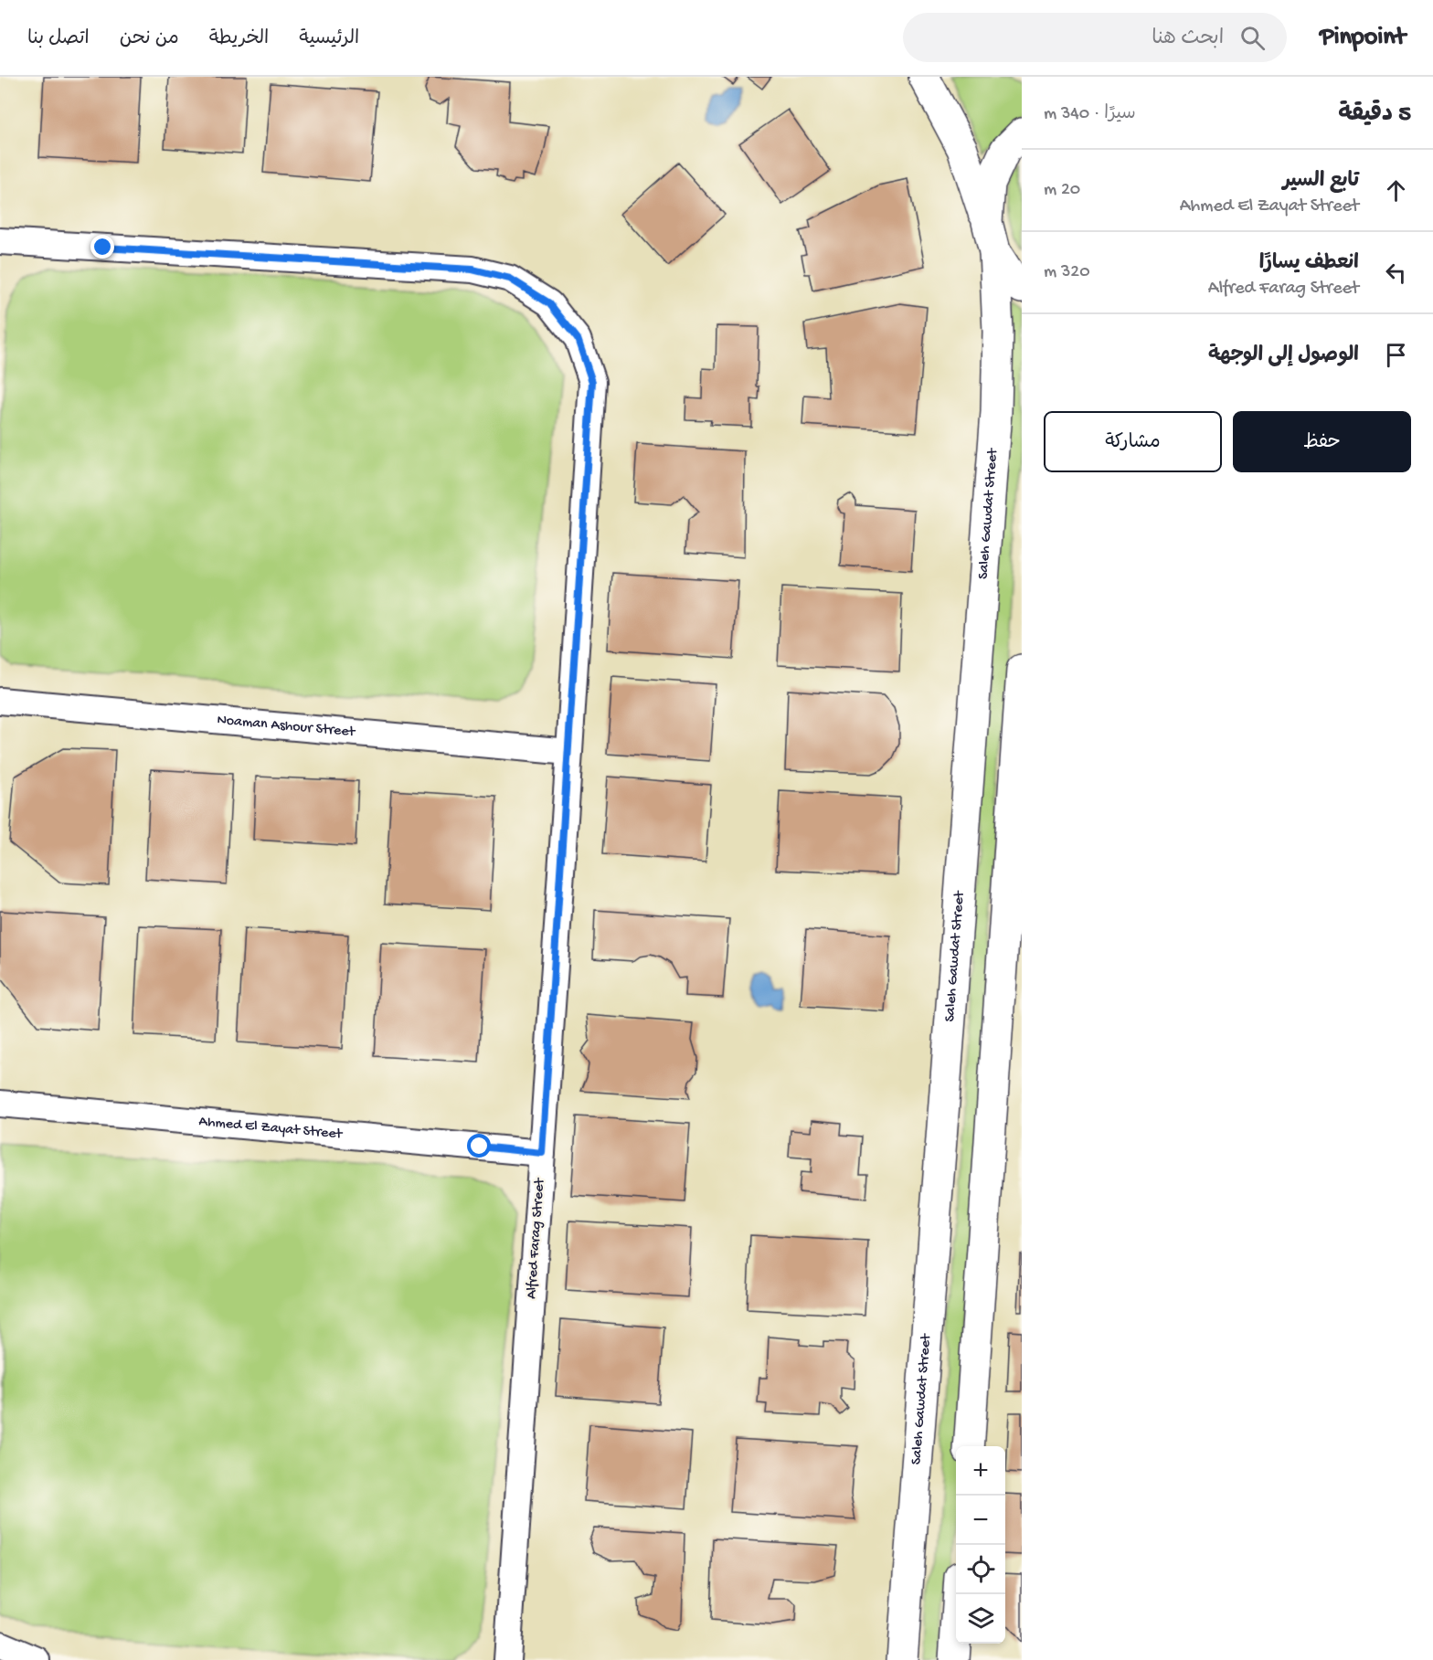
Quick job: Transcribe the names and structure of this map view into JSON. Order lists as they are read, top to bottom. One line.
{"streets":{"street":["Saleh Gawdat Street","Noaman Ashour Street","Ahmed El Zayat Street","Alfred Farag Street"]},"crossings":[["Noaman Ashour Street","Alfred Farag Street"],["Ahmed El Zayat Street","Alfred Farag Street"]],"page":{"header":"Pinpoint","search":"ابحث هنا","nav":["الرئيسية","الخريطة","من نحن","اتصل بنا"],"heading":["5 دقيقة","سيرًا · 340 m"],"list":[["تابع السير","Ahmed El Zayat Street","20 m"],["انعطف يسارًا","Alfred Farag Street","320 m"],"الوصول إلى الوجهة"],"buttons":["حفظ","مشاركة"],"map_buttons":["+","−"]}}
